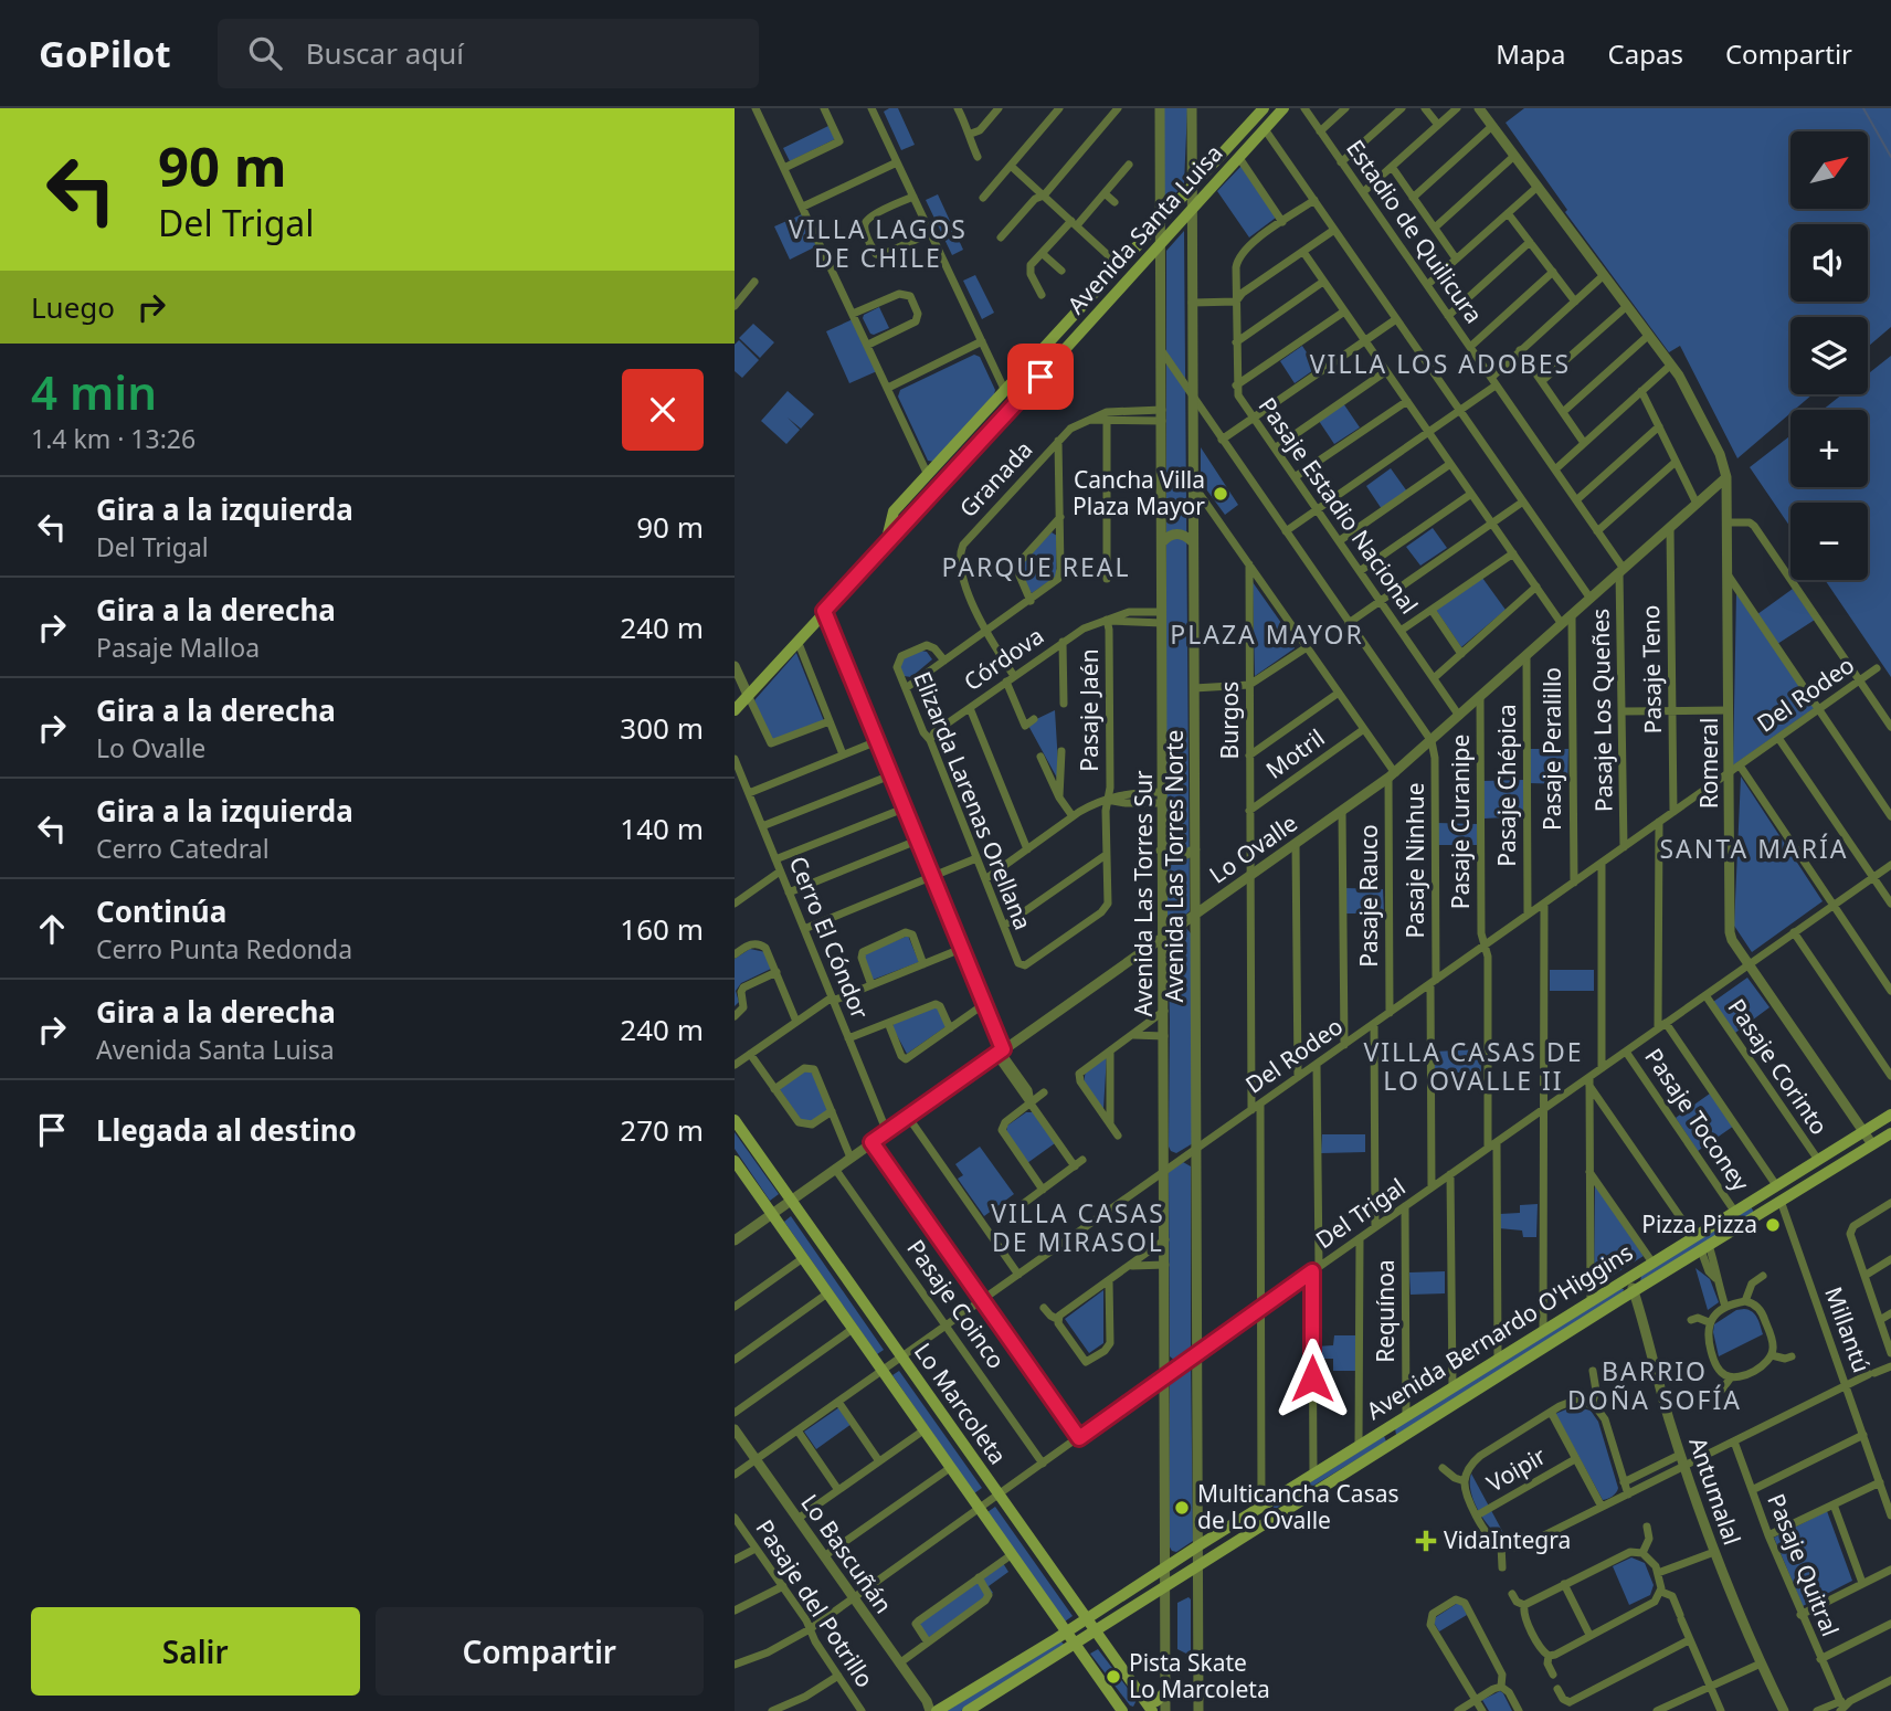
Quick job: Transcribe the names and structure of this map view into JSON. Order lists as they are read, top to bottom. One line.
{"streets":{"main road":["Avenida Santa Luisa","Avenida Bernardo O'Higgins","Lo Marcoleta"],"street":["Estadio de Quilicura","Granada","Pasaje Estadio Nacional","Córdova","Pasaje Teno","Del Rodeo","Pasaje Jaén","Pasaje Los Queñes","Burgos","Pasaje Peralillo","Motril","Romeral","Pasaje Chépica","Elizarda Larenas Orellana","Pasaje Curanipe","Lo Ovalle","Pasaje Ninhue","Avenida Las Torres Norte","Avenida Las Torres Sur","Pasaje Rauco","Cerro El Cóndor","Pasaje Corinto","Pasaje Toconey","Del Trigal","Pasaje Coinco","Requínoa","Millantú","Voipir","Antumalal","Lo Bascuñán","Pasaje Quitral","Pasaje del Potrillo"]},"crossings":[["Avenida Santa Luisa","Avenida Las Torres Norte"],["Avenida Santa Luisa","Avenida Las Torres Sur"],["Estadio de Quilicura","Pasaje Los Queñes"],["Estadio de Quilicura","Lo Ovalle"],["Granada","Elizarda Larenas Orellana"],["Granada","Avenida Las Torres Sur"],["Pasaje Estadio Nacional","Lo Ovalle"],["Córdova","Pasaje Jaén"],["Córdova","Elizarda Larenas Orellana"],["Córdova","Avenida Las Torres Sur"],["Pasaje Teno","Del Rodeo"],["Pasaje Teno","Lo Ovalle"],["Del Rodeo","Pasaje Los Queñes"],["Del Rodeo","Burgos"],["Del Rodeo","Pasaje Peralillo"],["Del Rodeo","Romeral"],["Del Rodeo","Pasaje Chépica"],["Del Rodeo","Pasaje Curanipe"],["Del Rodeo","Pasaje Ninhue"],["Del Rodeo","Avenida Las Torres Norte"],["Del Rodeo","Avenida Las Torres Sur"],["Del Rodeo","Pasaje Rauco"],["Del Rodeo","Pasaje Coinco"],["Del Rodeo","Lo Marcoleta"],["Del Rodeo","Lo Bascuñán"],["Pasaje Jaén","Elizarda Larenas Orellana"],["Pasaje Los Queñes","Lo Ovalle"],["Burgos","Motril"],["Burgos","Lo Ovalle"],["Pasaje Peralillo","Lo Ovalle"],["Romeral","Lo Ovalle"],["Romeral","Del Trigal"],["Romeral","Avenida Bernardo O'Higgins"],["Pasaje Chépica","Lo Ovalle"],["Pasaje Curanipe","Lo Ovalle"],["Pasaje Curanipe","Del Trigal"],["Lo Ovalle","Pasaje Ninhue"],["Lo Ovalle","Avenida Las Torres Norte"],["Lo Ovalle","Avenida Las Torres Sur"],["Lo Ovalle","Pasaje Rauco"],["Lo Ovalle","Cerro El Cóndor"],["Lo Ovalle","Pasaje Coinco"],["Lo Ovalle","Lo Marcoleta"],["Pasaje Ninhue","Del Trigal"],["Avenida Las Torres Norte","Del Trigal"],["Avenida Las Torres Norte","Avenida Bernardo O'Higgins"],["Avenida Las Torres Sur","Del Trigal"],["Avenida Las Torres Sur","Avenida Bernardo O'Higgins"],["Pasaje Corinto","Del Trigal"],["Pasaje Corinto","Avenida Bernardo O'Higgins"],["Pasaje Toconey","Del Trigal"],["Pasaje Toconey","Avenida Bernardo O'Higgins"],["Del Trigal","Pasaje Coinco"],["Del Trigal","Requínoa"],["Del Trigal","Lo Marcoleta"],["Del Trigal","Lo Bascuñán"],["Del Trigal","Pasaje del Potrillo"],["Requínoa","Avenida Bernardo O'Higgins"],["Millantú","Avenida Bernardo O'Higgins"],["Avenida Bernardo O'Higgins","Lo Marcoleta"],["Avenida Bernardo O'Higgins","Antumalal"],["Avenida Bernardo O'Higgins","Lo Bascuñán"]],"districts":["VILLA LAGOS DE CHILE","VILLA LOS ADOBES","PARQUE REAL","PLAZA MAYOR","SANTA MARÍA","VILLA CASAS DE LO OVALLE II","VILLA CASAS DE MIRASOL","BARRIO DOÑA SOFÍA"],"places":{"other":["Cancha Villa Plaza Mayor","Pizza Pizza","Multicancha Casas de Lo Ovalle","Pista Skate Lo Marcoleta"],"health":["VidaIntegra"]},"north":"top right","page":{"header":"GoPilot","search":"Buscar aquí","nav":["Mapa","Capas","Compartir"],"turn":["90 m","Del Trigal"],"map_buttons":["+","−"],"then":"Luego","heading":["4 min","1.4 km · 13:26"],"list":[{"name":"Gira a la izquierda","note":"Del Trigal","value":"90 m"},{"name":"Gira a la derecha","note":"Pasaje Malloa","value":"240 m"},{"name":"Gira a la derecha","note":"Lo Ovalle","value":"300 m"},{"name":"Gira a la izquierda","note":"Cerro Catedral","value":"140 m"},{"name":"Continúa","note":"Cerro Punta Redonda","value":"160 m"},{"name":"Gira a la derecha","note":"Avenida Santa Luisa","value":"240 m"},{"name":"Llegada al destino","value":"270 m"}],"buttons":["Salir","Compartir"]}}
